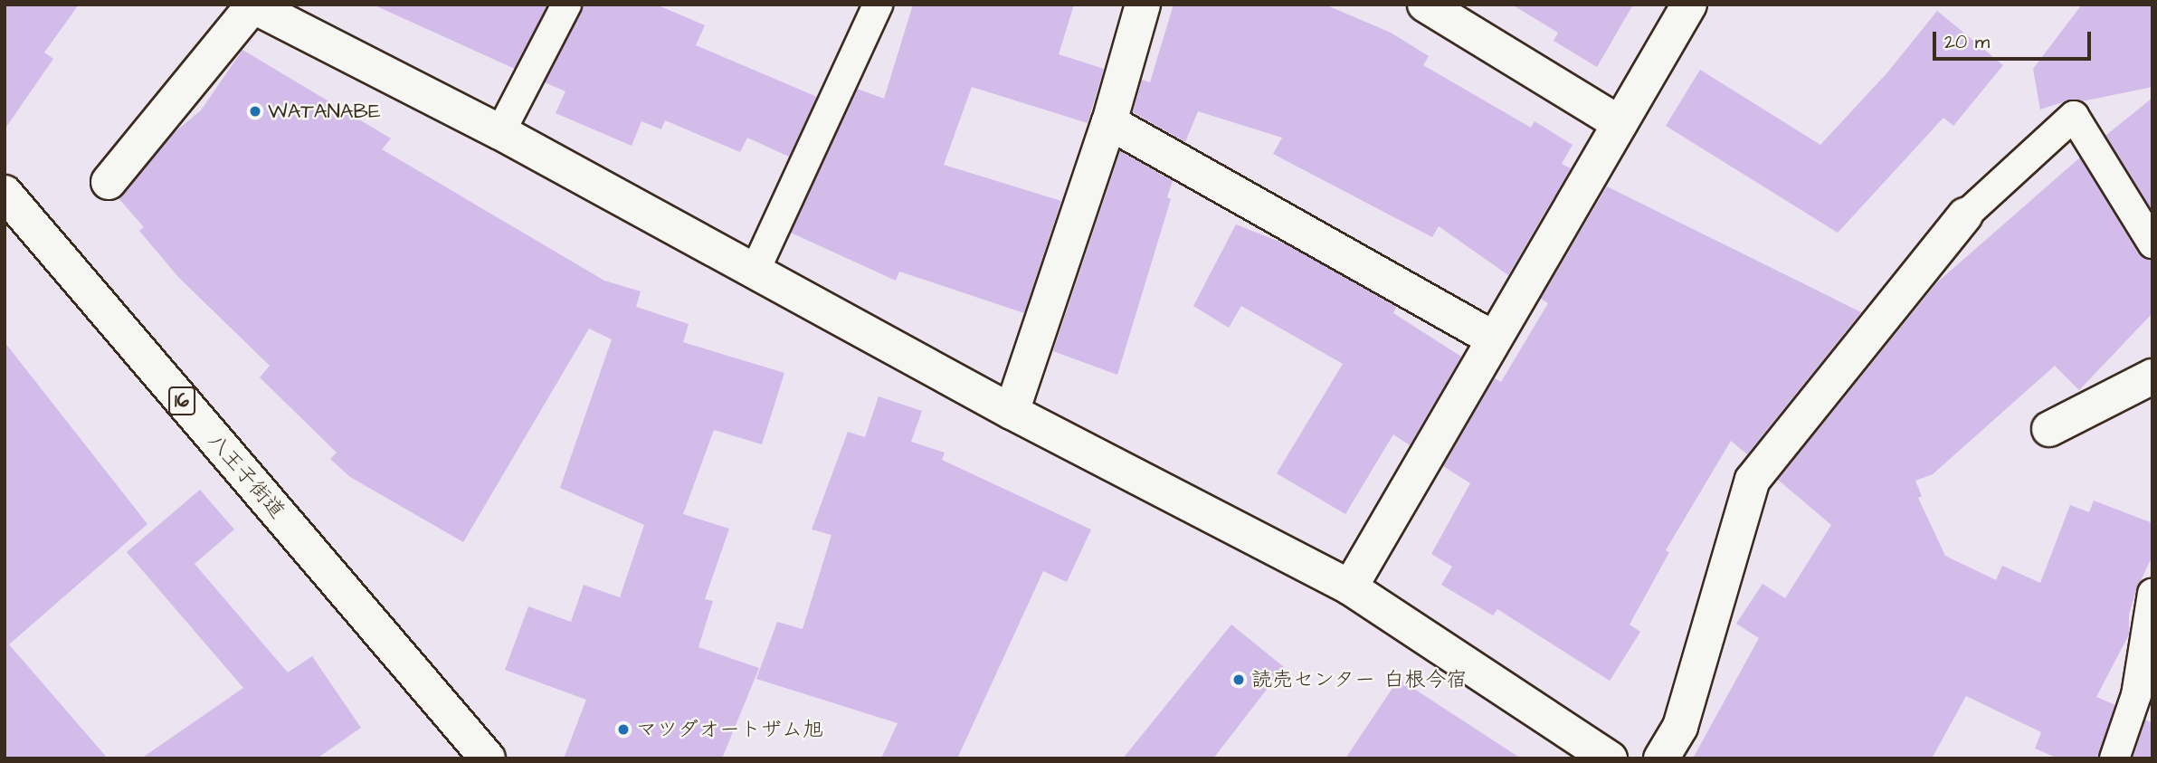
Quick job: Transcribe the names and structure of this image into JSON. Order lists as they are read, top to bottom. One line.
{"streets":{"main road":["16","八王子街道"]},"places":["WATANABE","読売センター 白根今宿","マツダオートザム旭"],"scale_bar":"20 m"}
